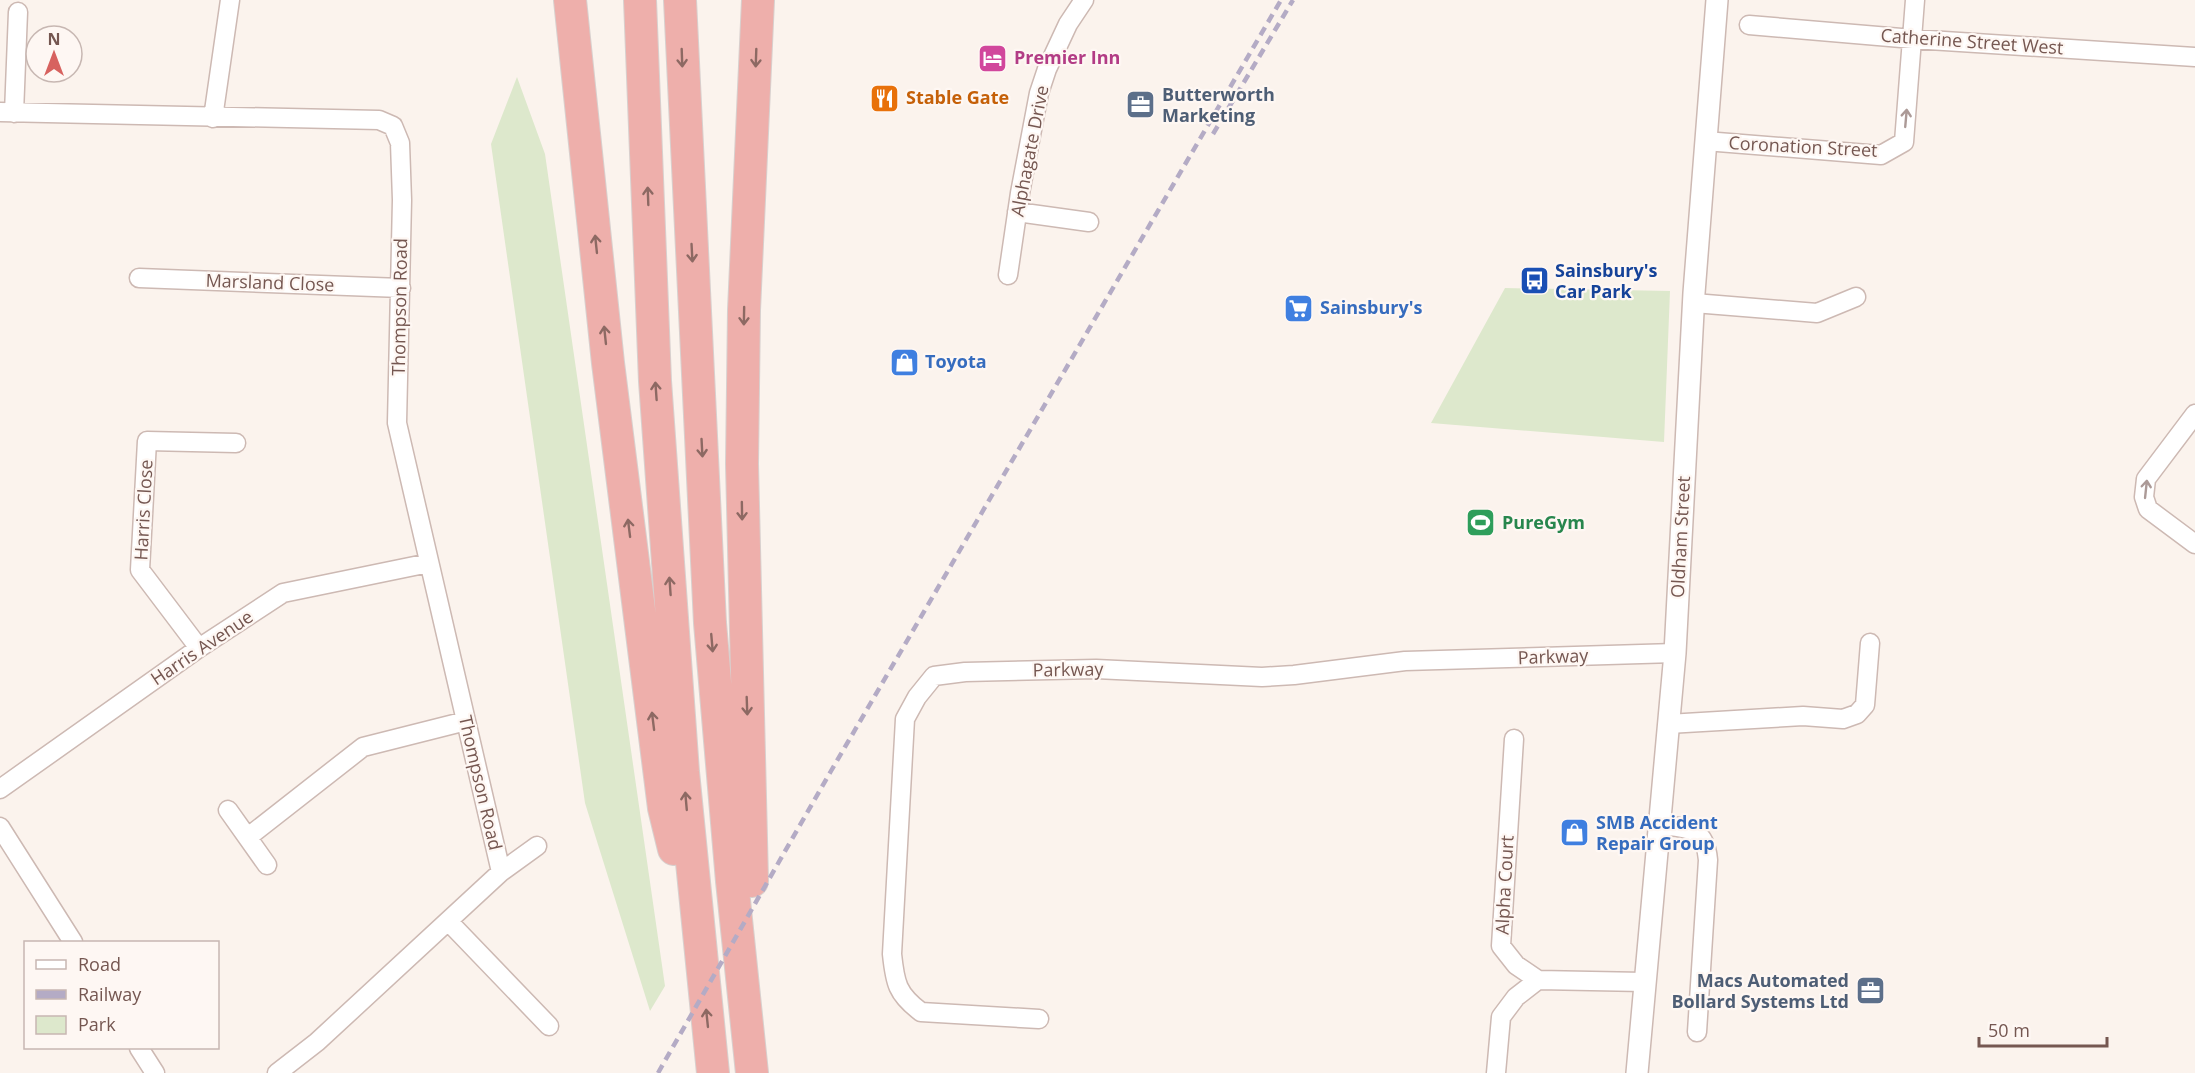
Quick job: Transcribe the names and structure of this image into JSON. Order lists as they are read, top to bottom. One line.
{"streets":{"street":["Catherine Street West","Coronation Street","Alphagate Drive","Marsland Close","Thompson Road","Harris Close","Oldham Street","Harris Avenue","Parkway","Alpha Court"]},"crossings":[["Catherine Street West","Coronation Street"],["Coronation Street","Oldham Street"],["Marsland Close","Thompson Road"],["Thompson Road","Harris Avenue"],["Harris Close","Harris Avenue"],["Oldham Street","Parkway"]],"places":{"hotel":["Premier Inn"],"restaurant":["Stable Gate"],"office":["Butterworth Marketing","Macs Automated Bollard Systems Ltd"],"bus stop":["Sainsbury's Car Park"],"supermarket":["Sainsbury's"],"shop":["Toyota","SMB Accident Repair Group"],"sports":["PureGym"]},"legend":["Road","Railway","Park"],"scale_bar":"50 m","north":"top"}
